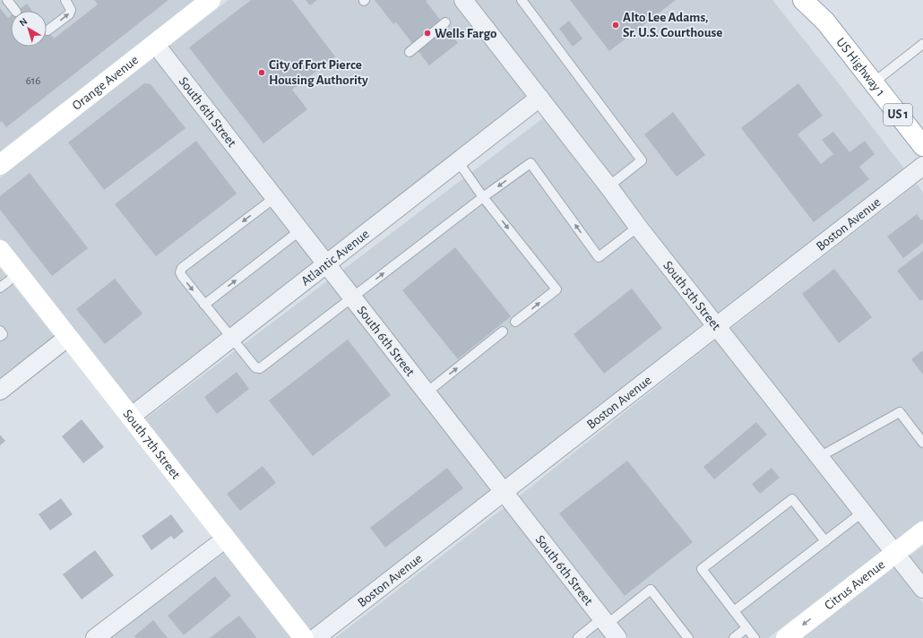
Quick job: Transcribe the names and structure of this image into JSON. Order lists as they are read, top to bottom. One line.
{"streets":{"street":["US Highway 1","Orange Avenue","South 6th Street","US 1","Boston Avenue","Atlantic Avenue","South 5th Street","South 7th Street","Citrus Avenue"]},"crossings":[["Orange Avenue","South 6th Street"],["South 6th Street","Boston Avenue"],["South 6th Street","Atlantic Avenue"],["Boston Avenue","South 5th Street"],["Atlantic Avenue","South 5th Street"],["Atlantic Avenue","South 7th Street"],["South 5th Street","Citrus Avenue"]],"one_way":["Citrus Avenue"],"places":["Alto Lee Adams, Sr. U.S. Courthouse","Wells Fargo","City of Fort Pierce Housing Authority"],"house_numbers":["616"],"north":"top left"}
